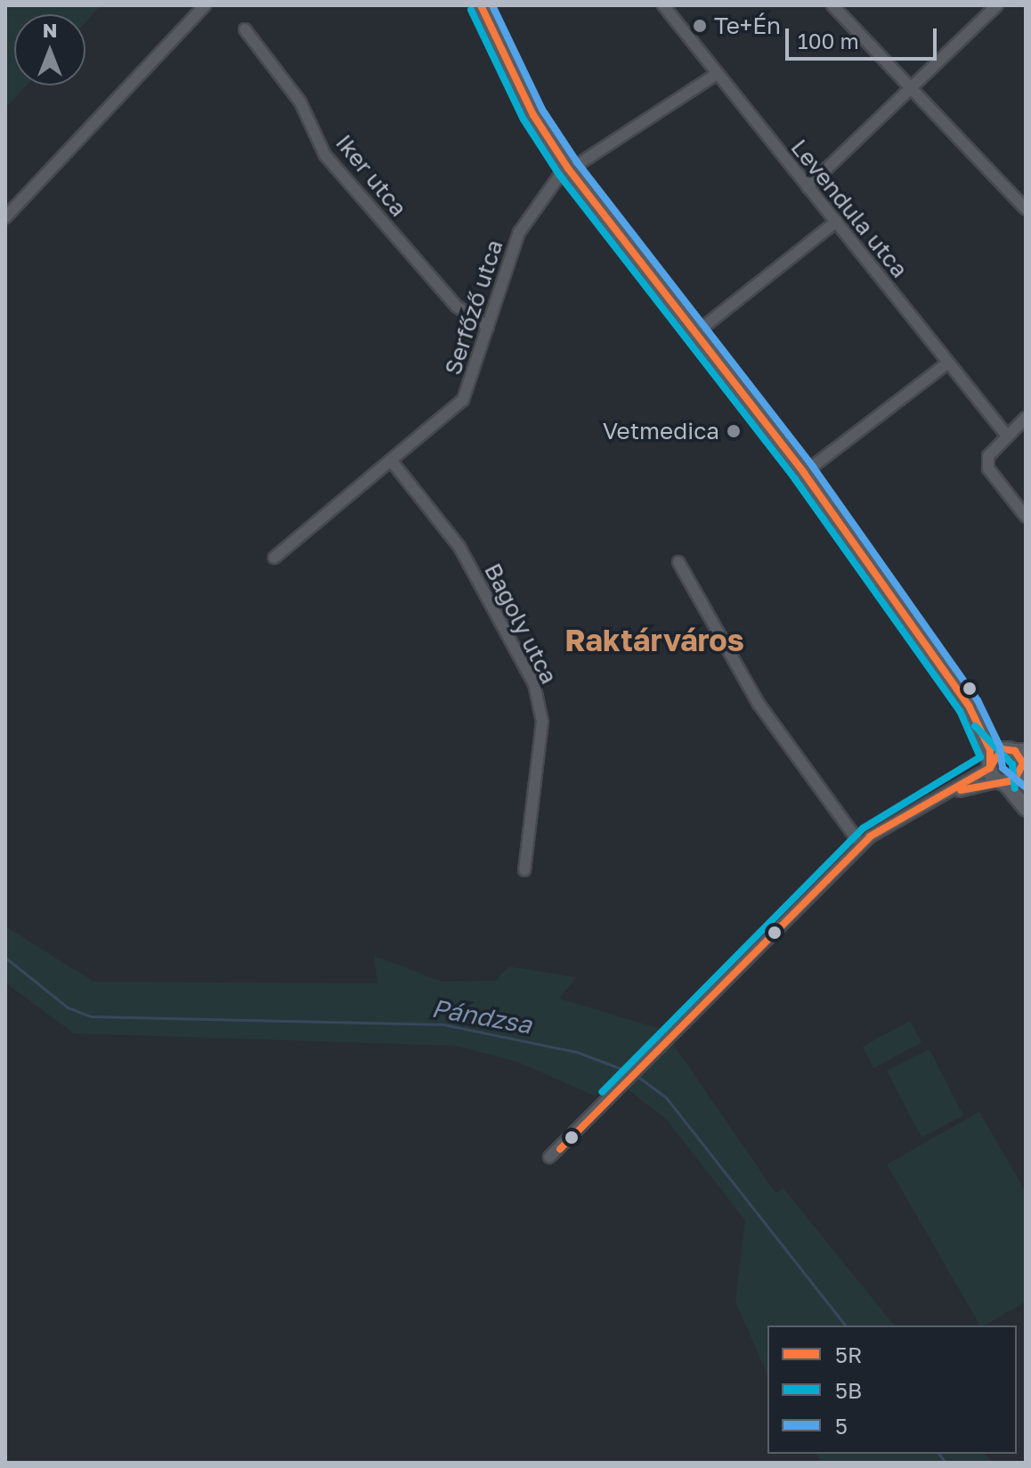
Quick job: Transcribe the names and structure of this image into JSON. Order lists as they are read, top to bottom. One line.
{"streets":{"street":["Iker utca","Levendula utca","Serfőző utca","Bagoly utca"]},"crossings":[["Iker utca","Serfőző utca"],["Serfőző utca","Bagoly utca"]],"districts":["Raktárváros"],"water":["Pándzsa"],"places":["Te+Én","Vetmedica"],"lines":["transit line 5R","transit line 5","transit line 5B"],"legend":["5R","5B","5"],"scale_bar":"100 m","north":"top"}
